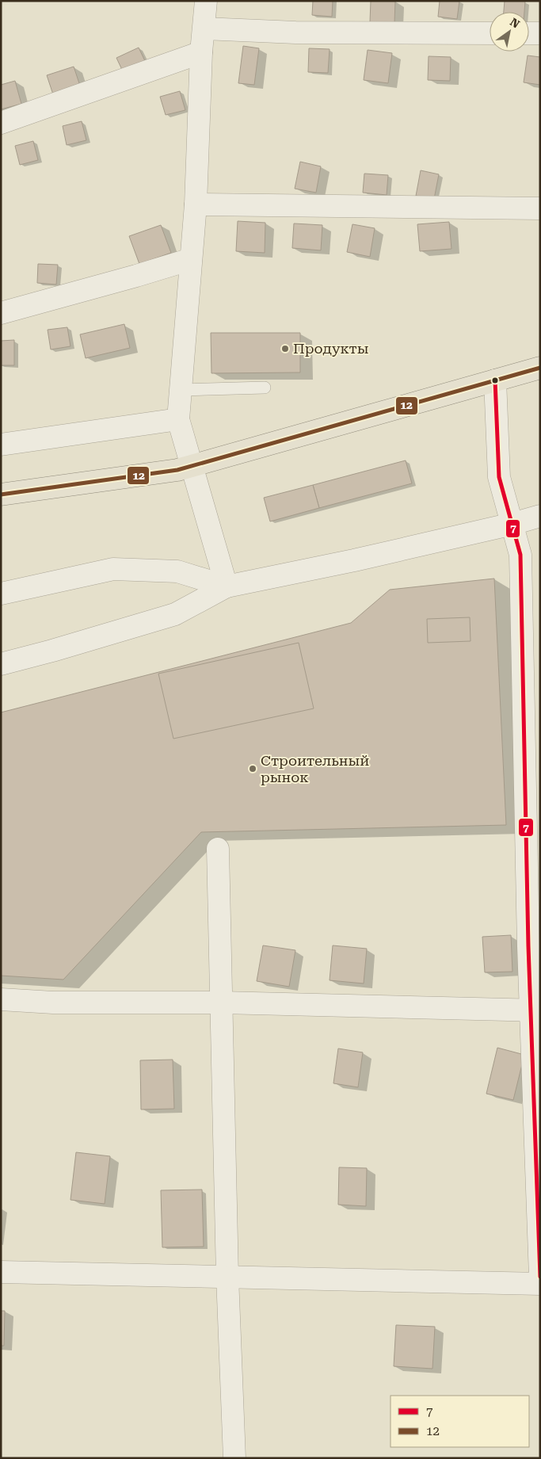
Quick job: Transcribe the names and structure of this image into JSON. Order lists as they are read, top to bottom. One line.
{"places":["Продукты","Строительный рынок"],"lines":["transit line 12","transit line 7"],"legend":["7","12"],"north":"top right"}
